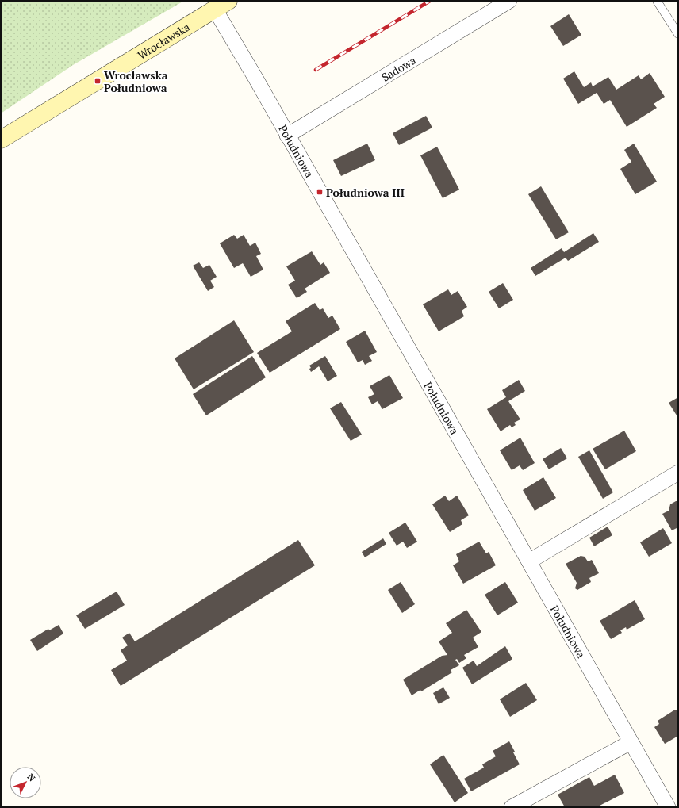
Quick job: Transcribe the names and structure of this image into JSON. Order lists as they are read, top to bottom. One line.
{"streets":{"main road":["Wrocławska"],"street":["Sadowa","Południowa"]},"crossings":[["Wrocławska","Południowa"],["Sadowa","Południowa"]],"places":{"transit":["Wrocławska Południowa","Południowa III"]},"north":"top right"}
